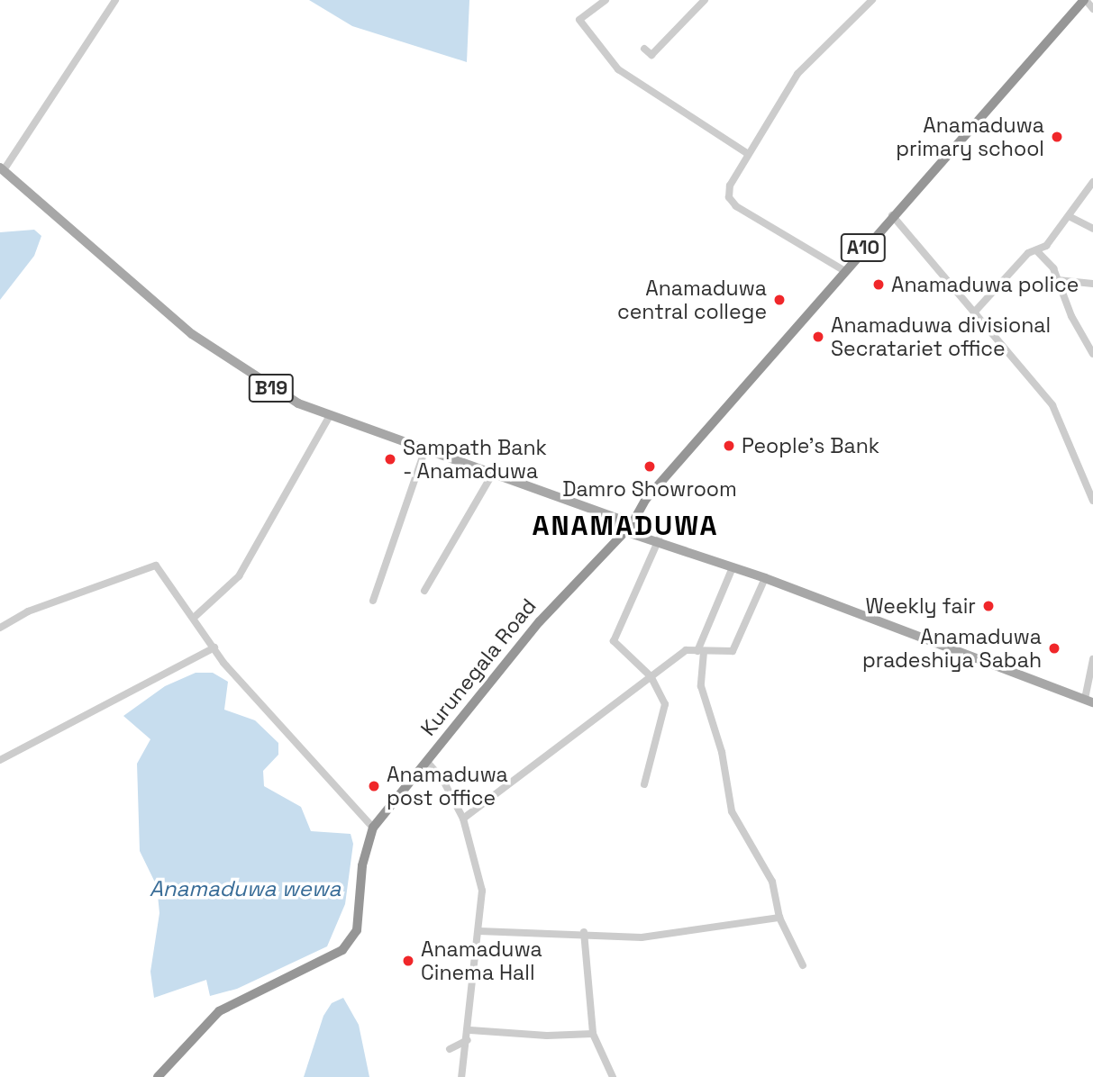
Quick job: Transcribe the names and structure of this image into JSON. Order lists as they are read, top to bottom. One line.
{"streets":{"highway":["A10","Kurunegala Road"],"main road":["B19"]},"crossings":[["A10","B19"],["A10","Kurunegala Road"],["B19","Kurunegala Road"]],"districts":["ANAMADUWA"],"water":["Anamaduwa wewa"],"places":["Anamaduwa primary school","Anamaduwa police","Anamaduwa central college","Anamaduwa divisional Secratariet office","People's Bank","Sampath Bank - Anamaduwa","Damro Showroom","Weekly fair","Anamaduwa pradeshiya Sabah","Anamaduwa post office","Anamaduwa Cinema Hall"]}
